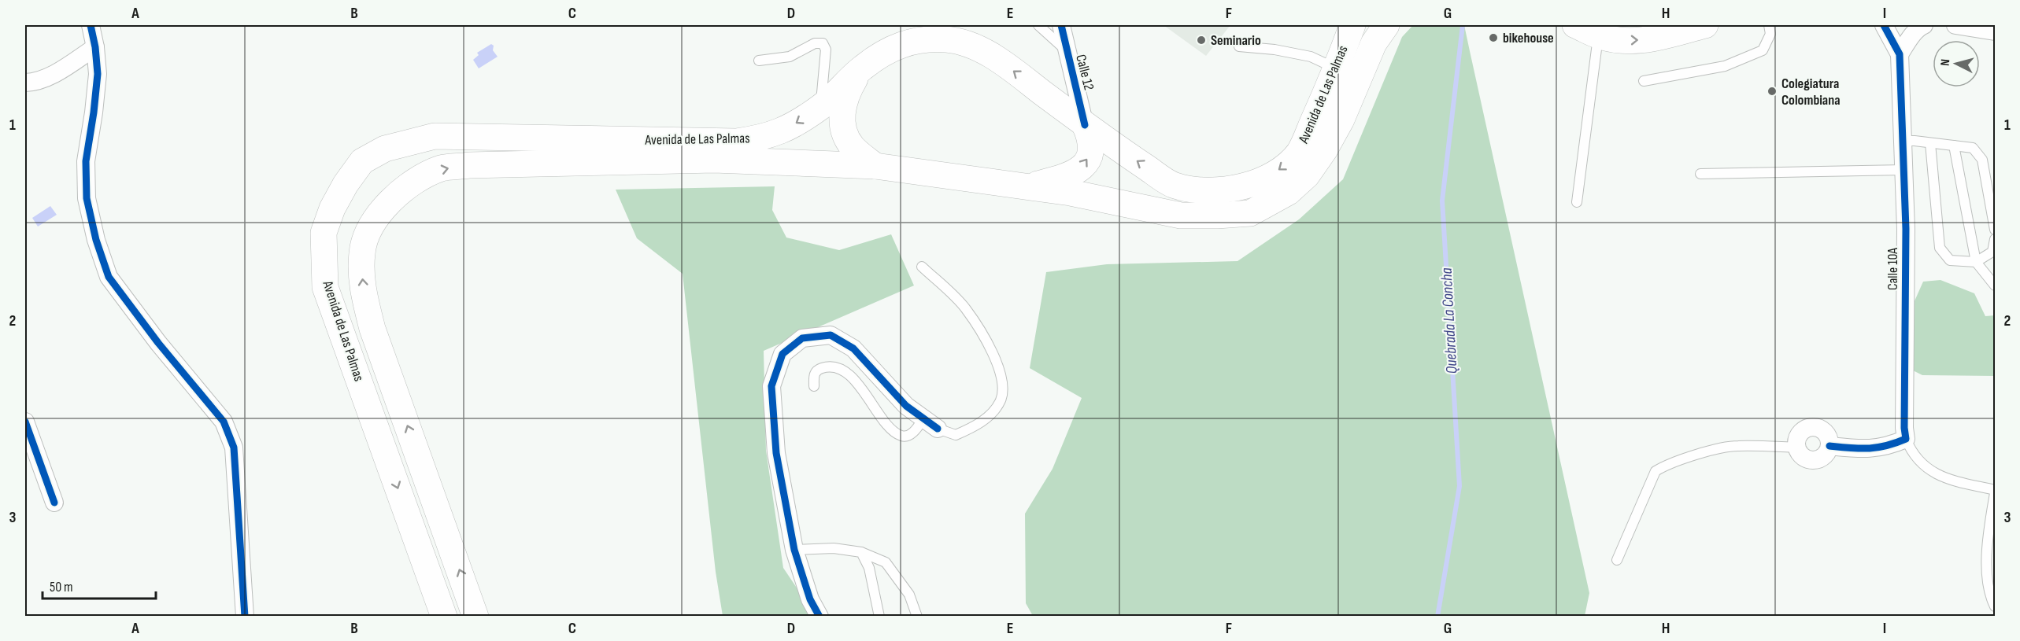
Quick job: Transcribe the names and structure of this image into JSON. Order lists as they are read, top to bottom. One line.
{"streets":{"main road":["Avenida de Las Palmas"],"street":["Calle 12","Calle 10A"]},"crossings":[["Calle 12","Avenida de Las Palmas"]],"water":["Quebrada La Concha"],"places":["bikehouse","Seminario","Colegiatura Colombiana"],"scale_bar":"50 m","north":"left","grid":{"columns":["A","B","C","D","E","F","G","H","I"],"rows":["1","2","3"]}}
